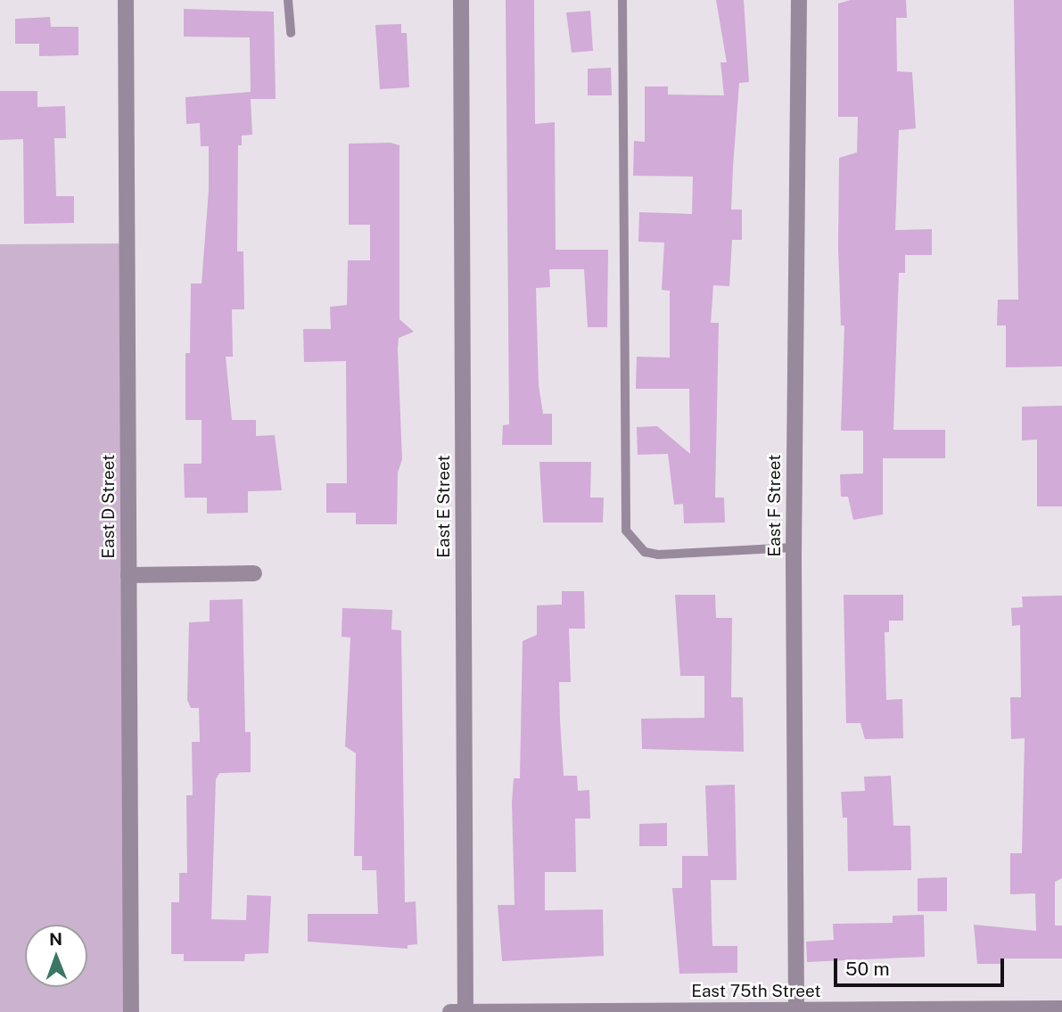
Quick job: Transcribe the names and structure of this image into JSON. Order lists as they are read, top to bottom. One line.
{"streets":{"street":["East F Street","East D Street","East E Street","East 75th Street"]},"crossings":[["East F Street","East 75th Street"],["East E Street","East 75th Street"]],"scale_bar":"50 m","north":"top"}
